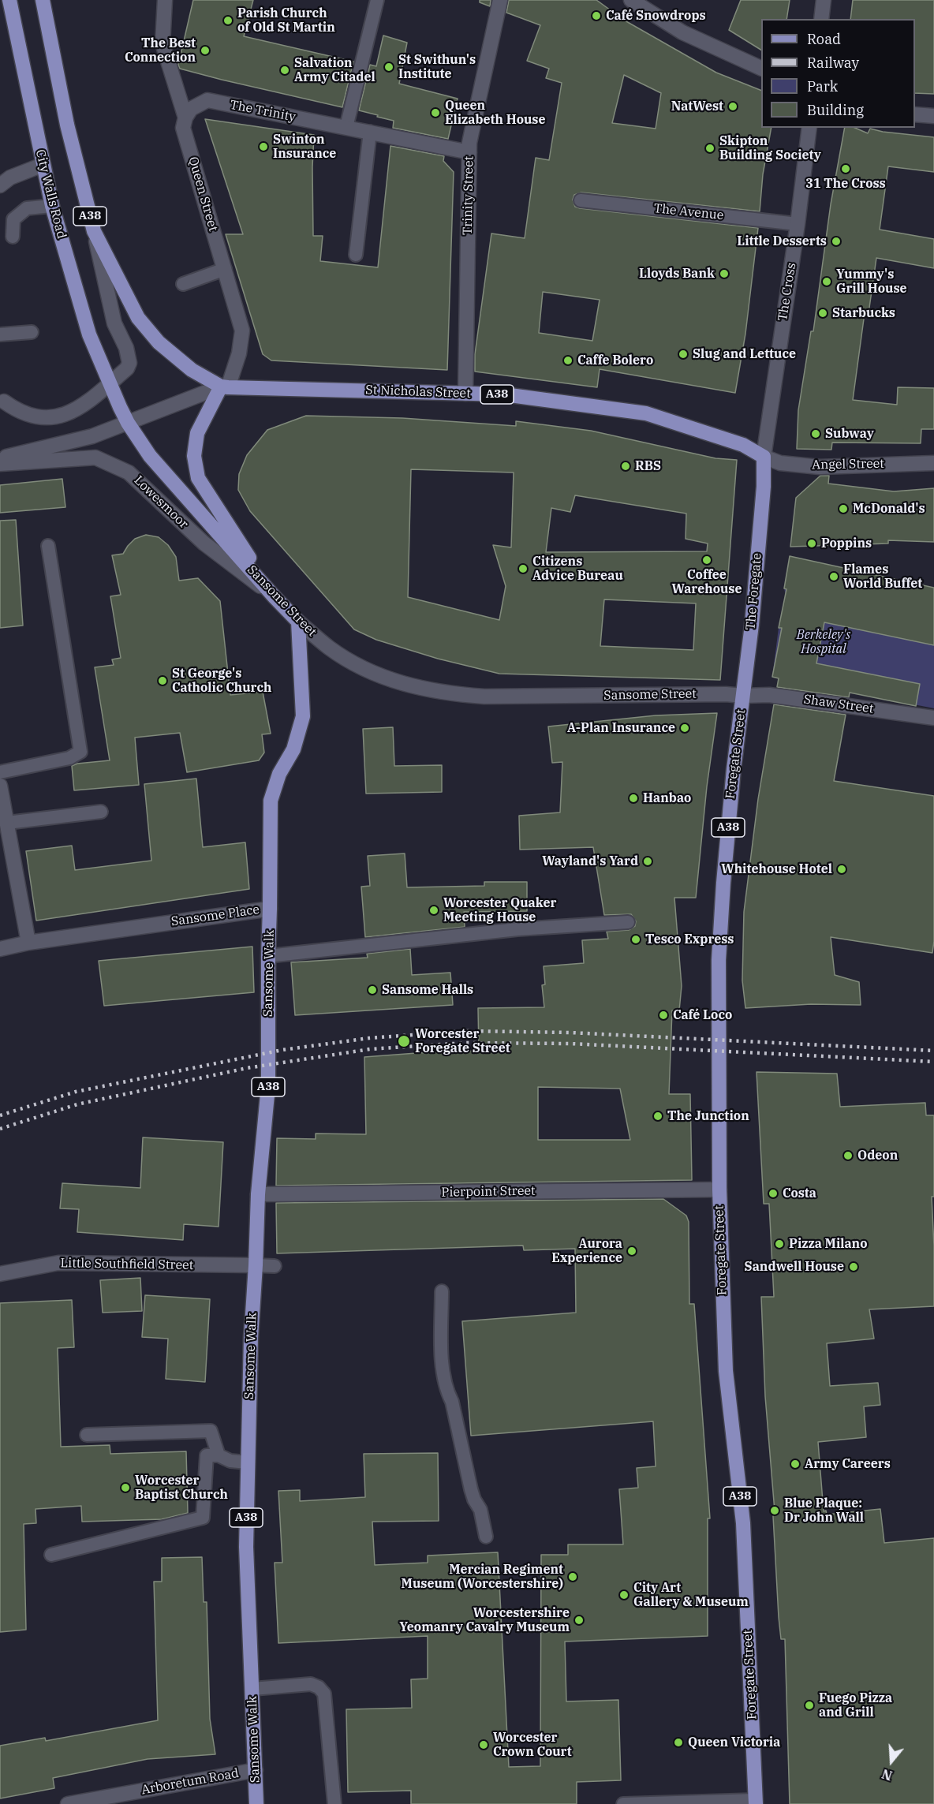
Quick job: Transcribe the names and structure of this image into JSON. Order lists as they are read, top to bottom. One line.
{"streets":{"main road":["City Walls Road","A38","St Nicholas Street","The Foregate","Sansome Street","Foregate Street","Sansome Place","Sansome Walk"],"street":["The Trinity","Queen Street","Trinity Street","The Cross","Angel Street","Lowesmoor","Shaw Street","Pierpoint Street","Little Southfield Street","Arboretum Road"],"lane":["The Avenue"]},"crossings":[["The Trinity","Queen Street"],["The Trinity","Trinity Street"],["City Walls Road","St Nicholas Street"],["City Walls Road","Sansome Street"],["Queen Street","A38"],["Queen Street","St Nicholas Street"],["Trinity Street","St Nicholas Street"],["The Avenue","The Cross"],["A38","St Nicholas Street"],["A38","Lowesmoor"],["A38","Sansome Street"],["The Cross","St Nicholas Street"],["The Cross","Angel Street"],["The Cross","The Foregate"],["St Nicholas Street","Angel Street"],["St Nicholas Street","The Foregate"],["St Nicholas Street","Sansome Street"],["Angel Street","The Foregate"],["Lowesmoor","Sansome Street"],["The Foregate","Sansome Street"],["The Foregate","Shaw Street"],["The Foregate","Foregate Street"],["Sansome Street","Shaw Street"],["Sansome Street","Foregate Street"],["Sansome Street","Sansome Place"],["Shaw Street","Foregate Street"],["Foregate Street","Pierpoint Street"],["Sansome Place","Sansome Walk"],["Sansome Walk","Pierpoint Street"],["Sansome Walk","Little Southfield Street"],["Sansome Walk","Arboretum Road"]],"parks":["Berkeley's Hospital"],"places":["Café Snowdrops","Parish Church of Old St Martin","The Best Connection","St Swithun's Institute","Salvation Army Citadel","NatWest","Queen Elizabeth House","Swinton Insurance","Skipton Building Society","31 The Cross","Little Desserts","Lloyds Bank","Yummy's Grill House","Starbucks","Slug and Lettuce","Caffe Bolero","Subway","RBS","McDonald's","Poppins","Coffee Warehouse","Citizens Advice Bureau","Flames World Buffet","St George's Catholic Church","A-Plan Insurance","Hanbao","Wayland's Yard","Whitehouse Hotel","Worcester Quaker Meeting House","Tesco Express","Sansome Halls","Café Loco","Worcester Foregate Street","The Junction","Odeon","Costa","Pizza Milano","Aurora Experience","Sandwell House","Army Careers","Worcester Baptist Church","Blue Plaque: Dr John Wall","Mercian Regiment Museum (Worcestershire)","City Art Gallery & Museum","Worcestershire Yeomanry Cavalry Museum","Fuego Pizza and Grill","Queen Victoria","Worcester Crown Court"],"legend":["Road","Railway","Park","Building"],"north":"bottom"}
